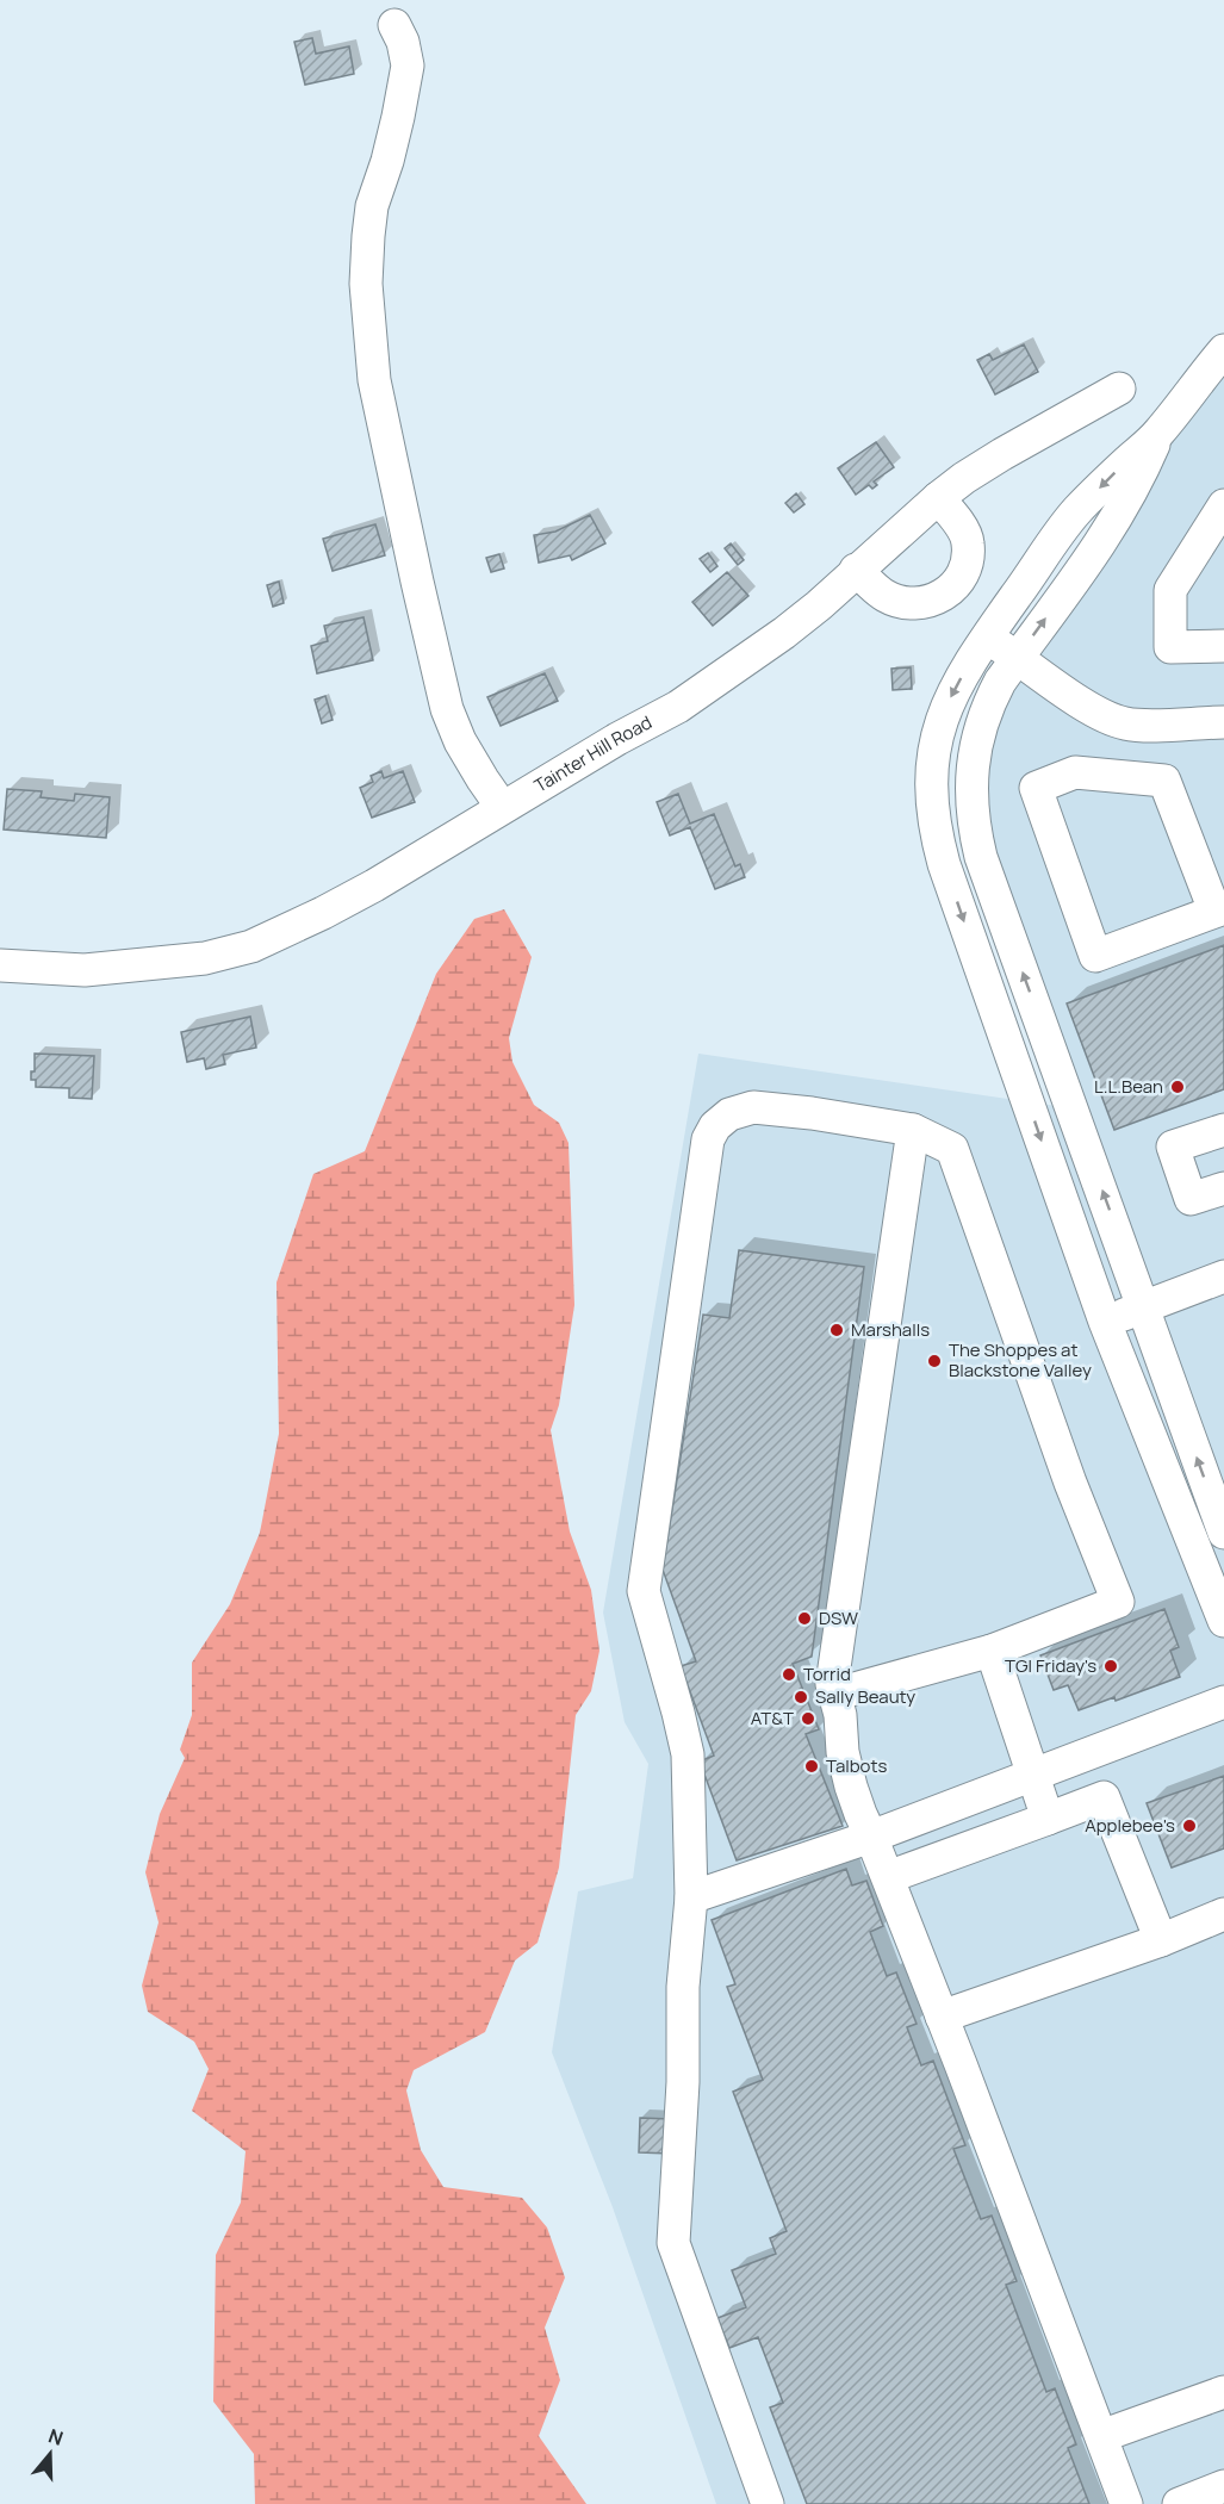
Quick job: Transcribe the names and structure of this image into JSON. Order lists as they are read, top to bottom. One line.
{"streets":{"street":["Tainter Hill Road"]},"places":["L.L.Bean","Marshalls","The Shoppes at Blackstone Valley","DSW","TGI Friday's","Torrid","Sally Beauty","AT&T","Talbots","Applebee's"],"north":"top"}
